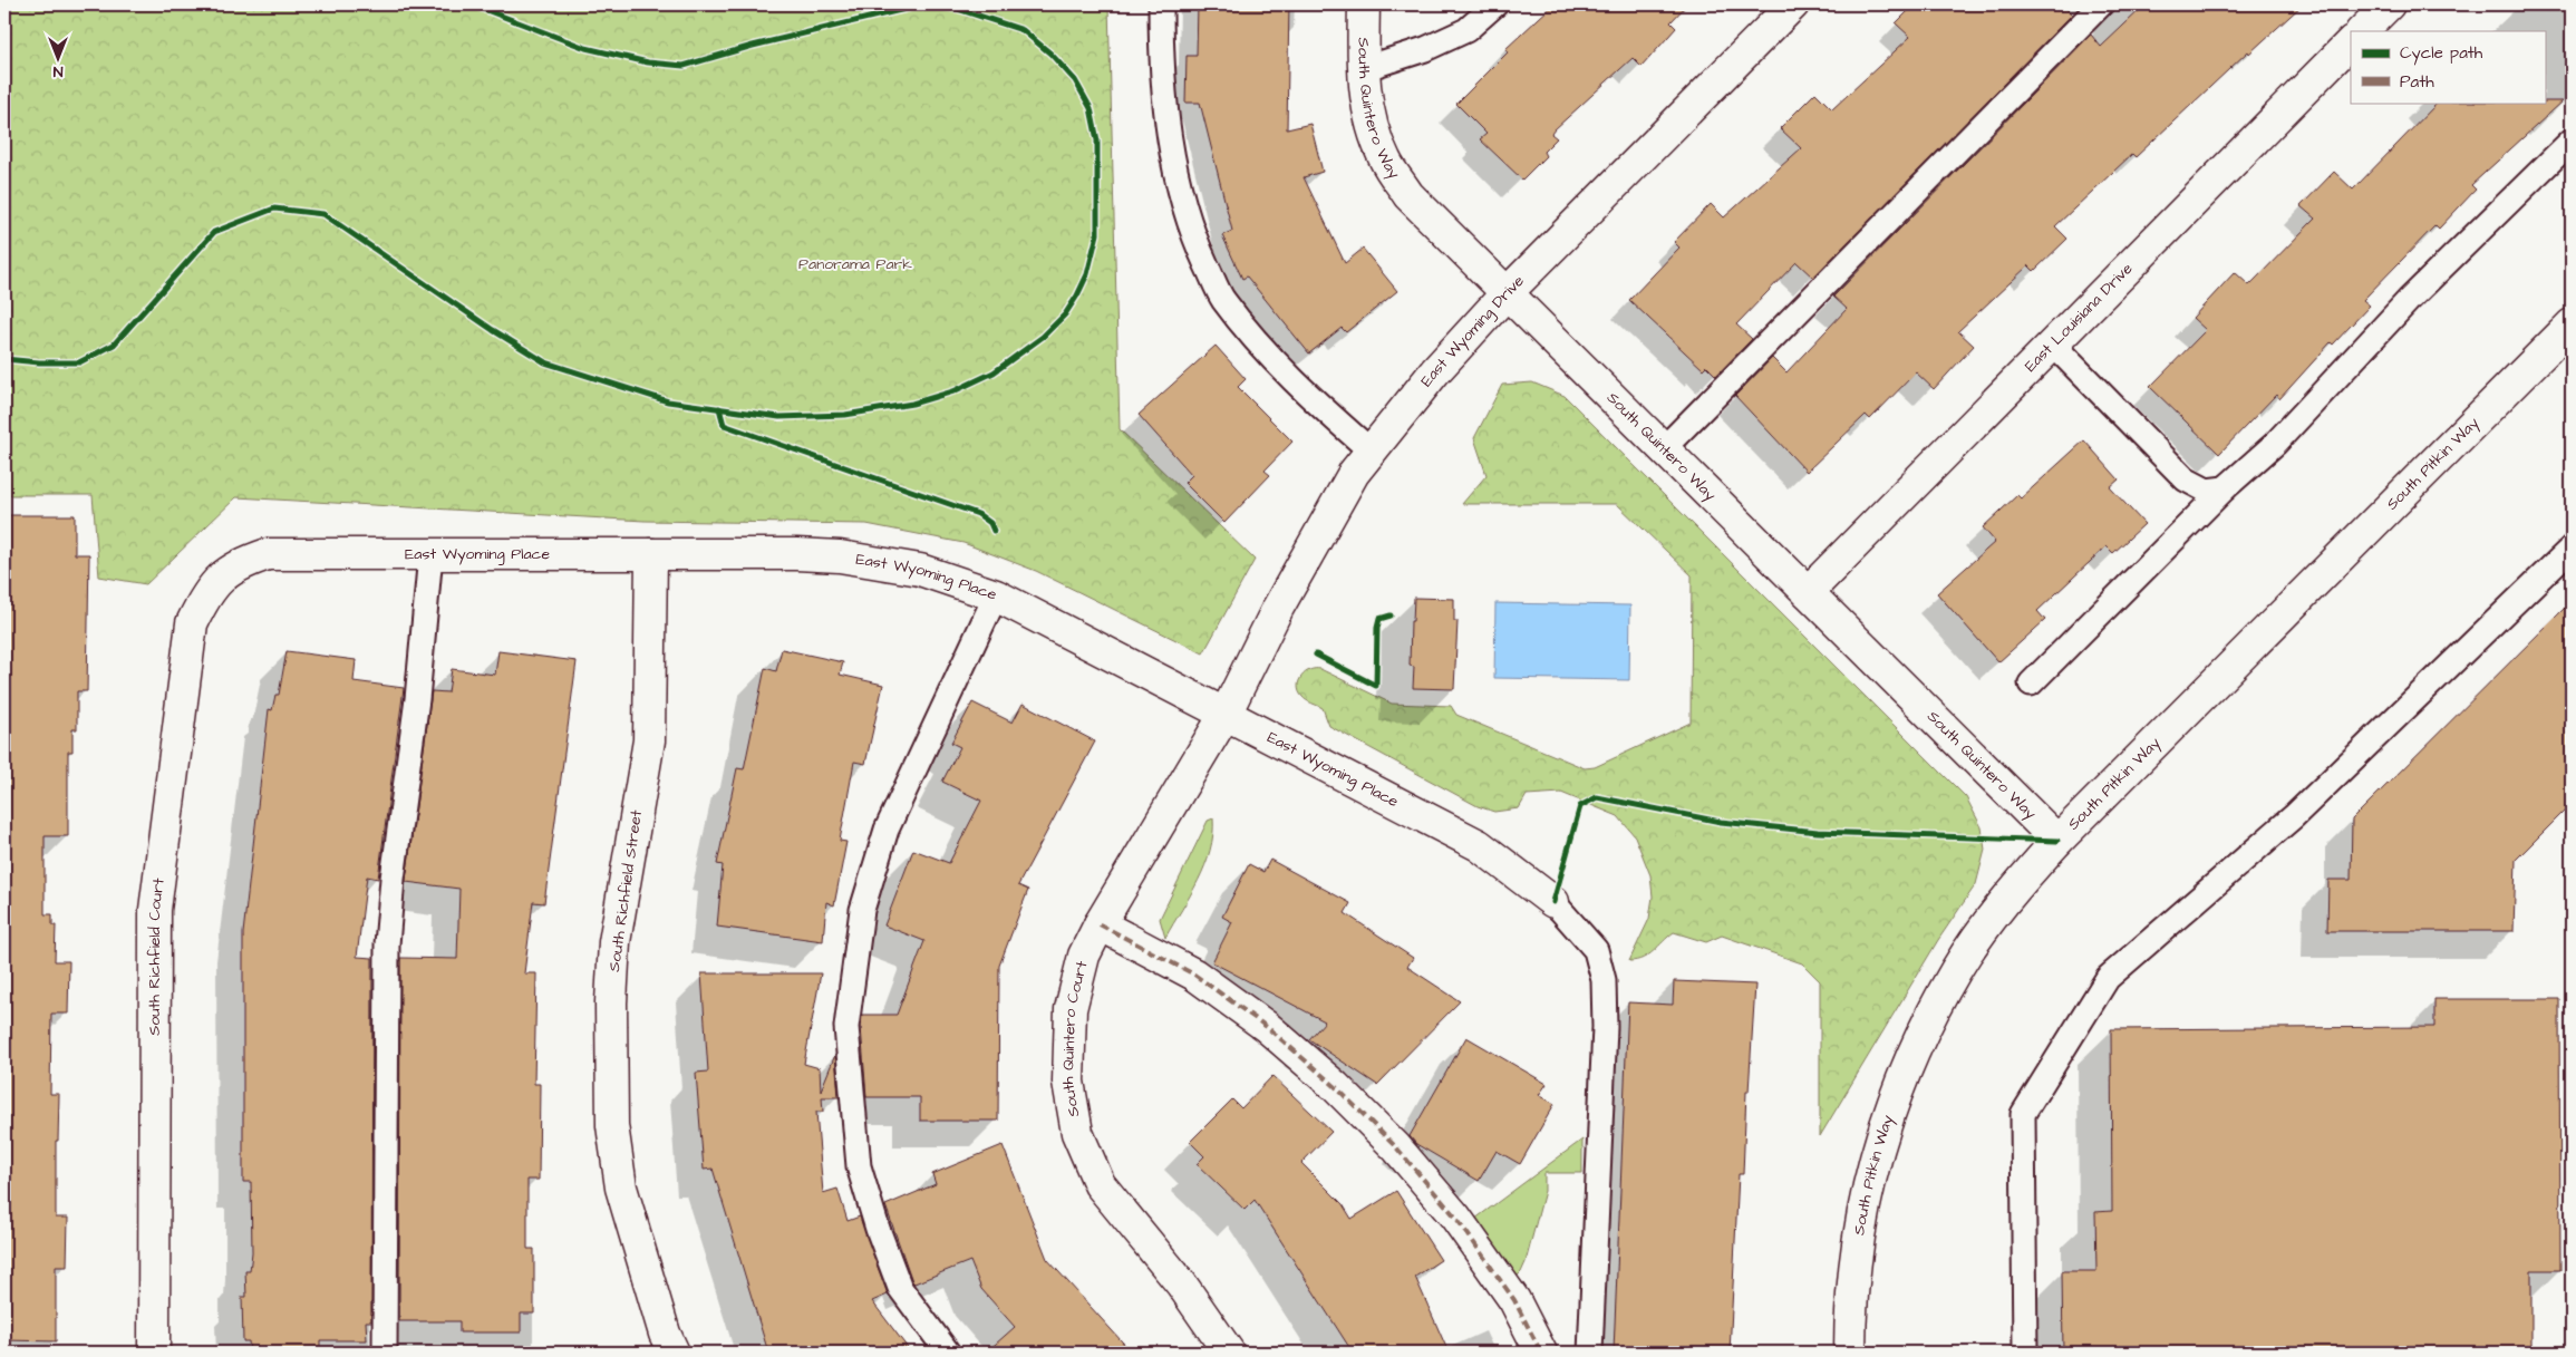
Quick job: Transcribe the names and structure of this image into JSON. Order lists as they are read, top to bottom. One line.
{"streets":{"street":["South Quintero Way","East Louisiana Drive","East Wyoming Drive","South Pitkin Way","East Wyoming Place","South Richfield Street","South Richfield Court","South Quintero Court"]},"crossings":[["South Quintero Way","East Louisiana Drive"],["South Quintero Way","East Wyoming Drive"],["South Quintero Way","South Pitkin Way"],["East Wyoming Drive","East Wyoming Place"],["East Wyoming Drive","South Quintero Court"],["East Wyoming Place","South Richfield Street"],["East Wyoming Place","South Richfield Court"],["East Wyoming Place","South Quintero Court"]],"parks":["Panorama Park"],"legend":["Cycle path","Path"],"north":"bottom"}
